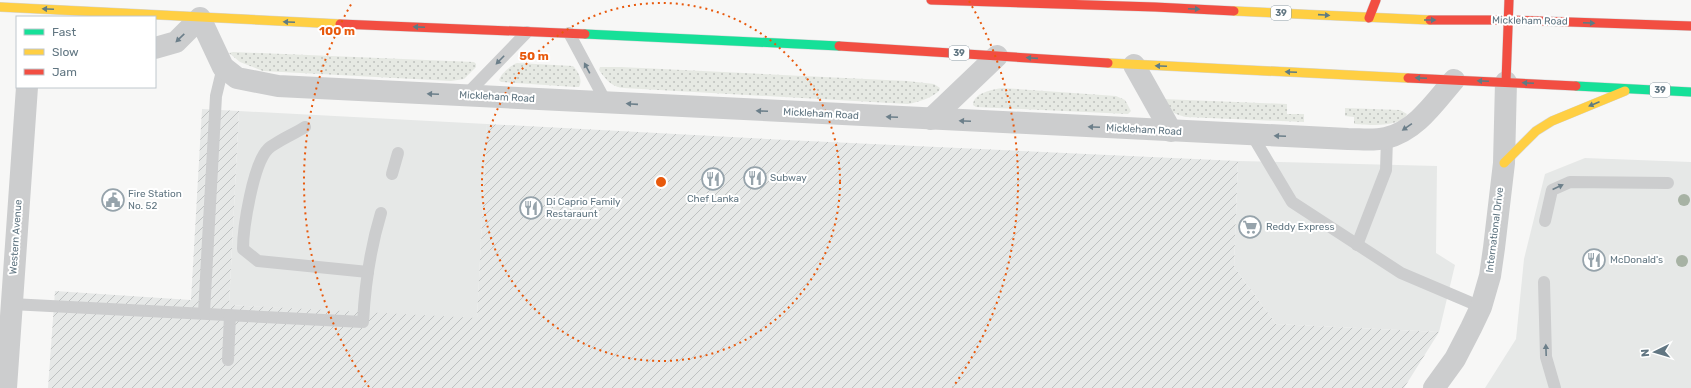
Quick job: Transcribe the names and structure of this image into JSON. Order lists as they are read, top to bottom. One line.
{"streets":{"main road":["39","Mickleham Road"],"street":["International Drive","Western Avenue"]},"crossings":[["39","Mickleham Road"],["39","International Drive"]],"places":{"restaurant":["Subway","Chef Lanka","Di Caprio Family Restaraunt","McDonald's"],"public building":["Fire Station No. 52"],"supermarket":["Reddy Express"]},"legend":["Fast","Slow","Jam"],"north":"left","rings":["100 m","50 m"]}
